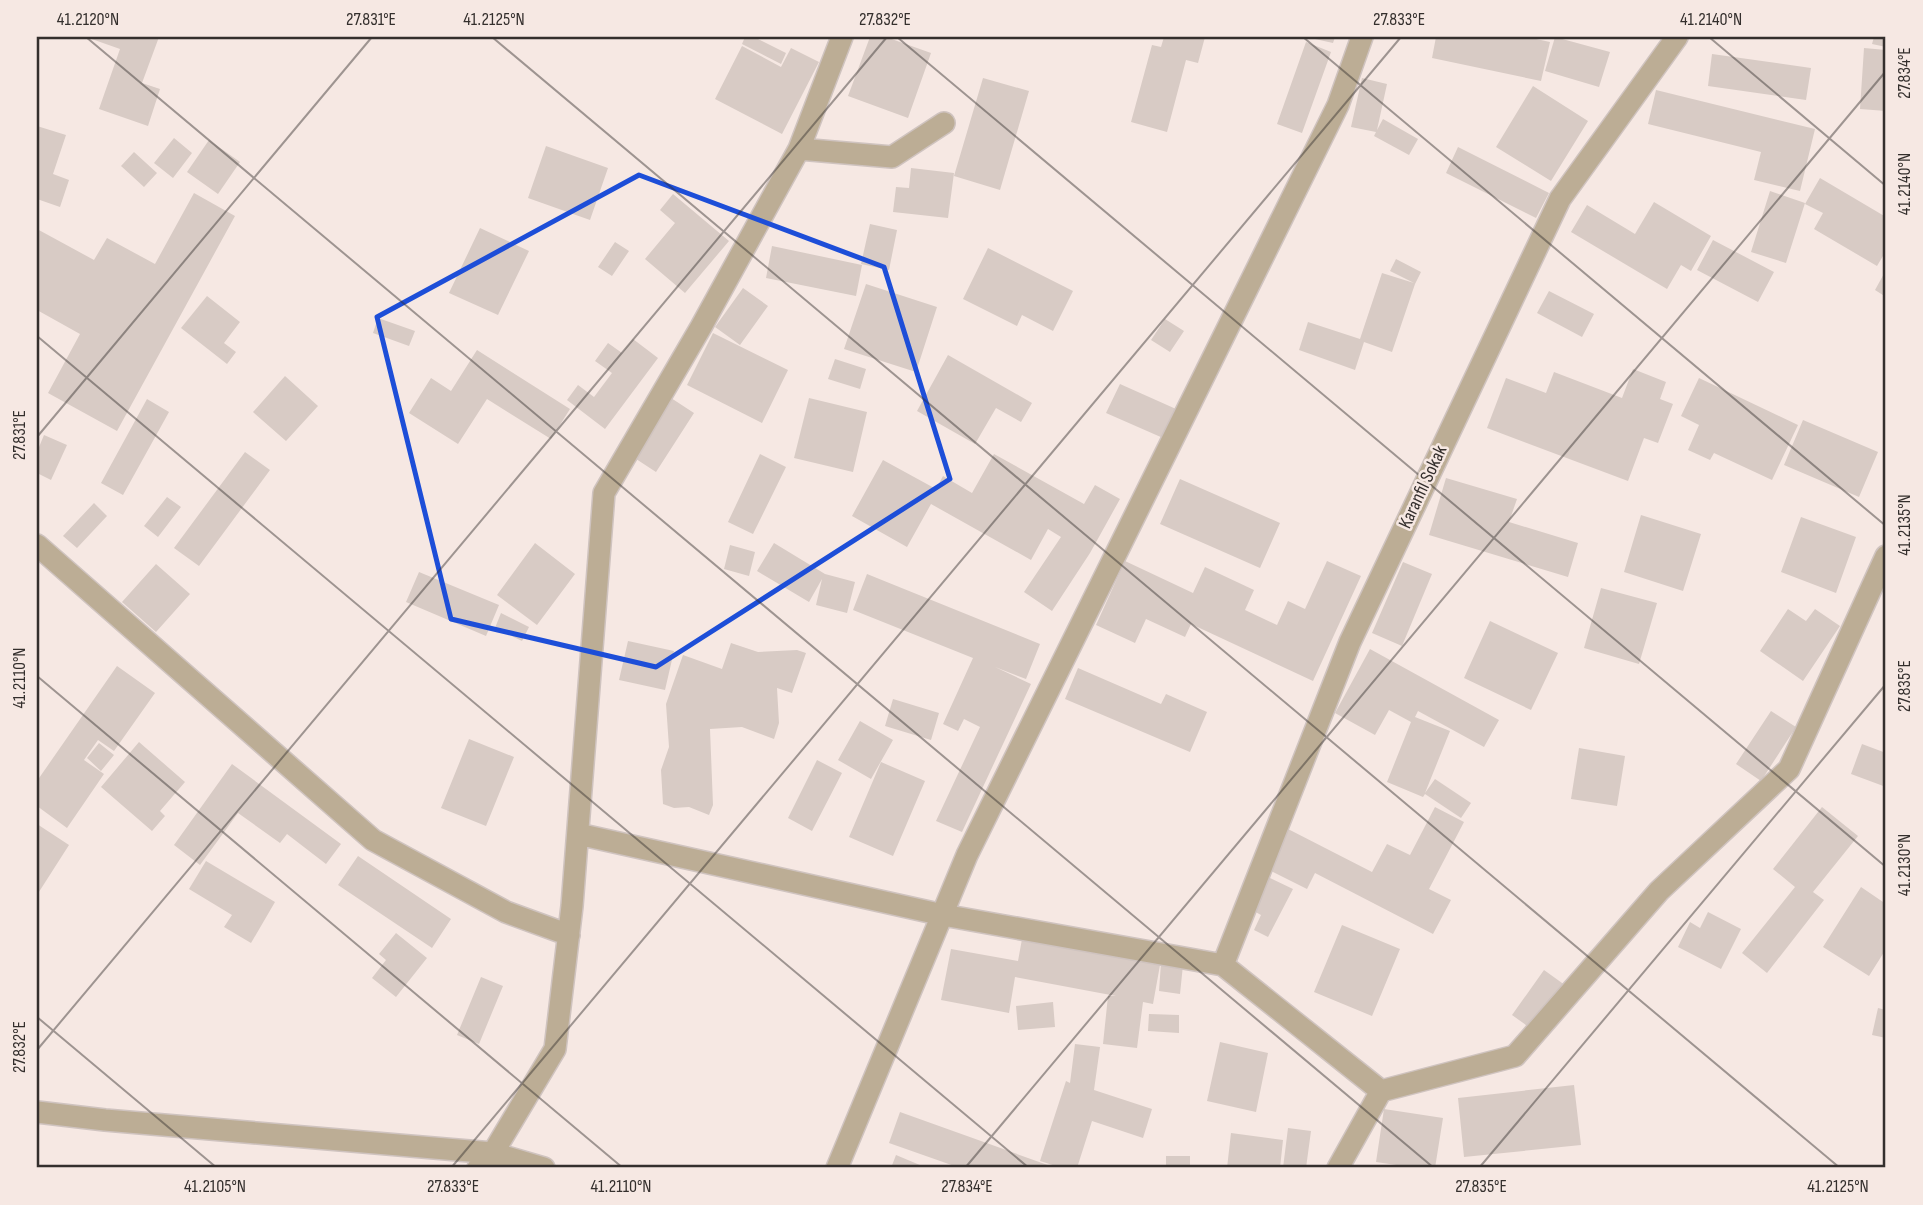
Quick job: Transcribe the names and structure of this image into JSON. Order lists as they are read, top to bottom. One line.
{"streets":{"street":["Karanfil Sokak"]},"coordinates":["41.2120°N","27.831°E","41.2125°N","27.832°E","27.833°E","41.2140°N","27.834°E","41.2135°N","41.2110°N","27.835°E","41.2130°N","41.2105°N"]}
